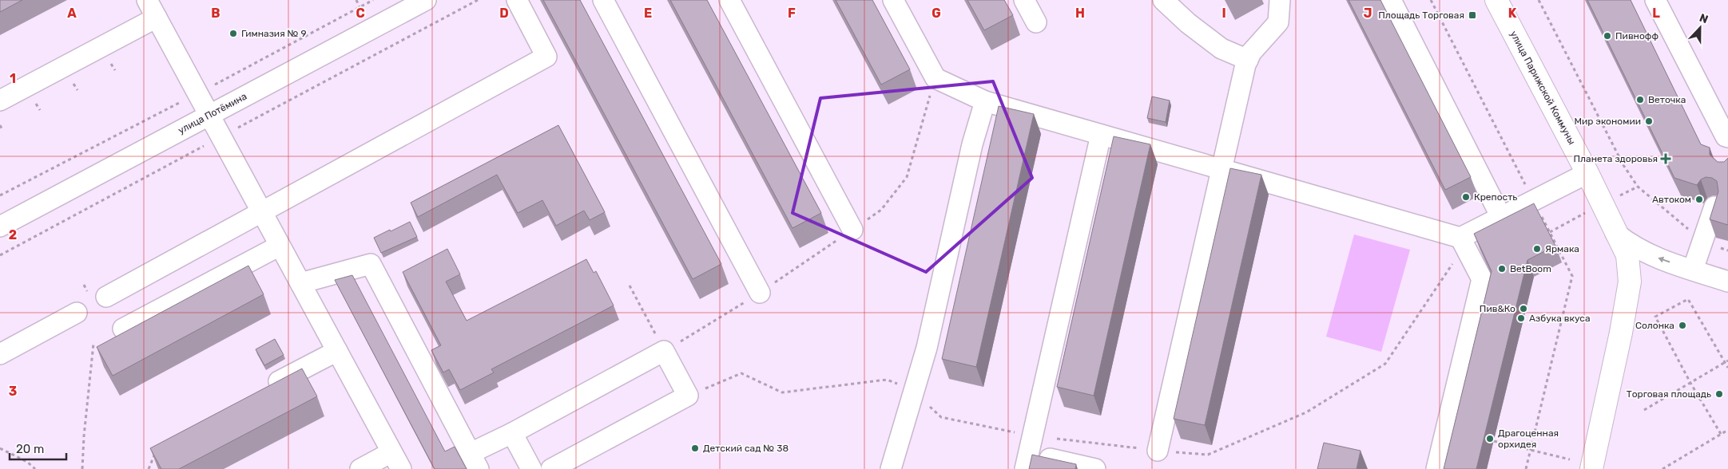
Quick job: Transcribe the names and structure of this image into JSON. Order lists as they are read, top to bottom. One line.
{"streets":{"main road":["улица Парижской Коммуны"],"street":["улица Потёмина"]},"places":{"transit":["Площадь Торговая"],"other":["Гимназия № 9","Пивнофф","Веточка","Мир экономии","Крепость","Автоком","Ярмака","BetBoom","Пив&Ко","Азбука вкуса","Солонка","Торговая площадь","Драгоценная орхидея","Детский сад № 38"],"health":["Планета здоровья"]},"scale_bar":"20 m","north":"top","grid":{"columns":["A","B","C","D","E","F","G","H","I","J","K","L"],"rows":["1","2","3"]}}
